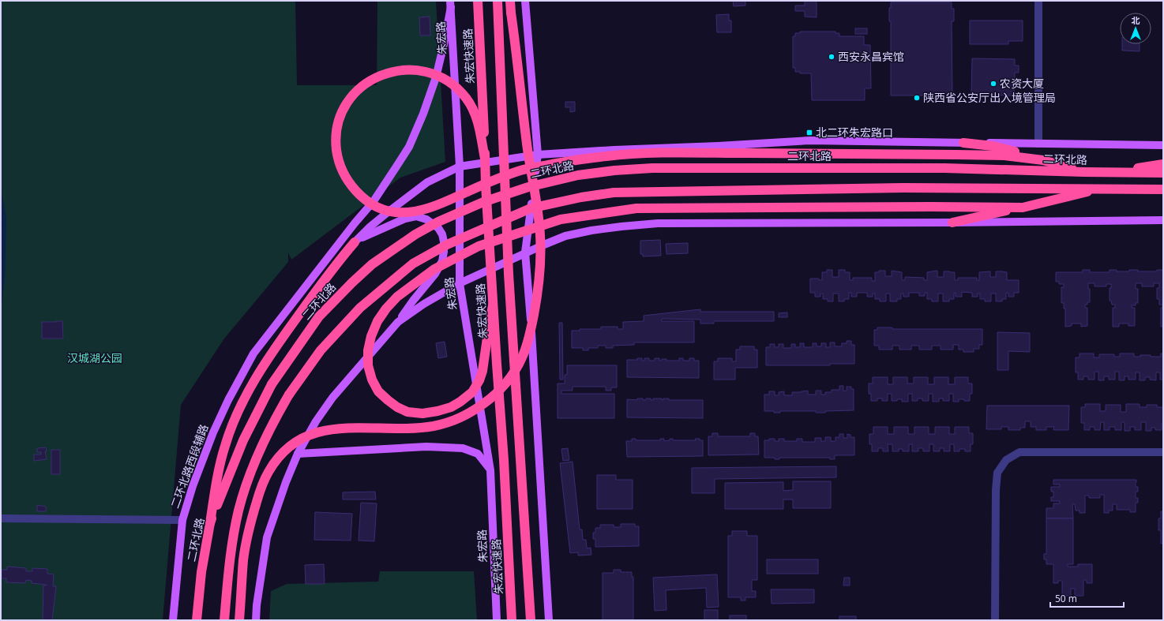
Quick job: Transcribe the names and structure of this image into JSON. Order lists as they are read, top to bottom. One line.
{"streets":{"highway":["朱宏快速路","二环北路"],"main road":["朱宏路","二环北路西段辅路"]},"crossings":[["朱宏路","二环北路西段辅路"]],"parks":["汉城湖公园"],"places":{"other":["西安永昌宾馆","农资大厦","陕西省公安厅出入境管理局"],"transit":["北二环朱宏路口"]},"scale_bar":"50 m","north":"top"}
